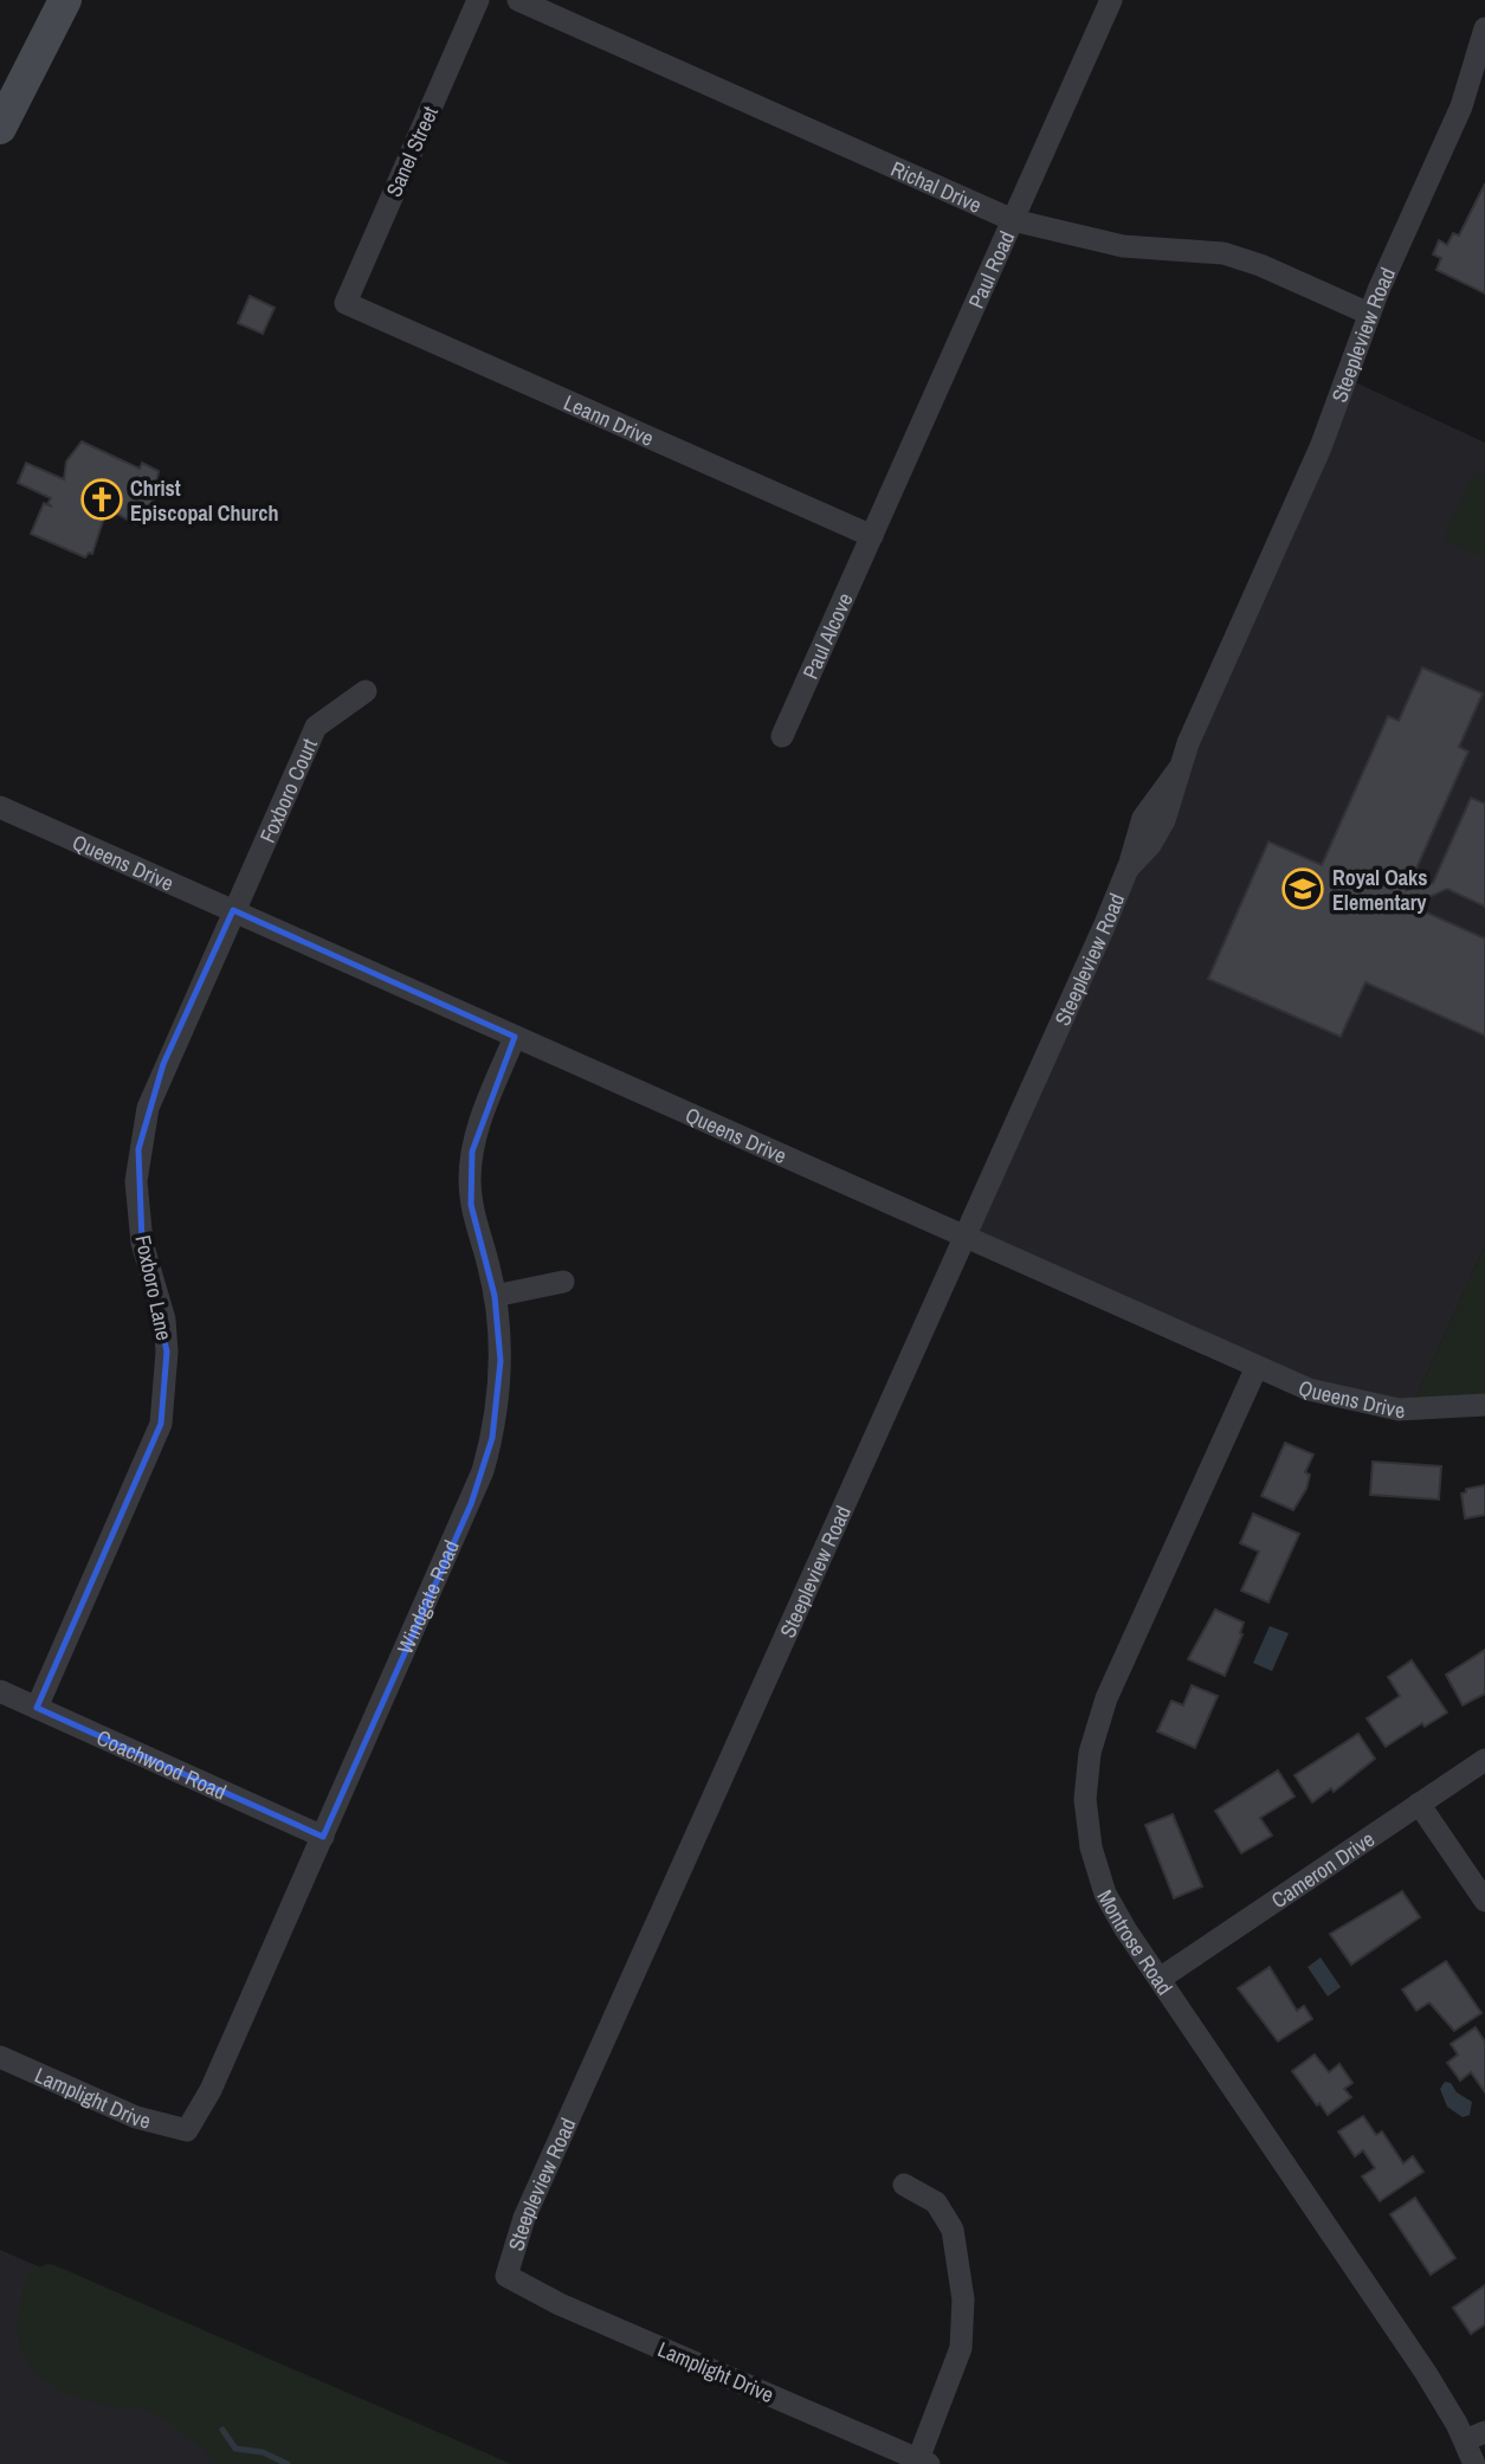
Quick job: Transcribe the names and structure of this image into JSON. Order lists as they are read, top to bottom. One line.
{"streets":{"street":["Sanel Street","Richal Drive","Paul Road","Steepleview Road","Leann Drive","Paul Alcove","Foxboro Court","Queens Drive","Foxboro Lane","Windgate Road","Coachwood Road","Cameron Drive","Montrose Road","Lamplight Drive"]},"crossings":[["Sanel Street","Leann Drive"],["Richal Drive","Paul Road"],["Richal Drive","Steepleview Road"],["Paul Road","Leann Drive"],["Paul Road","Paul Alcove"],["Steepleview Road","Queens Drive"],["Steepleview Road","Lamplight Drive"],["Leann Drive","Paul Alcove"],["Foxboro Court","Queens Drive"],["Foxboro Court","Foxboro Lane"],["Queens Drive","Foxboro Lane"],["Queens Drive","Windgate Road"],["Queens Drive","Montrose Road"],["Foxboro Lane","Coachwood Road"],["Windgate Road","Coachwood Road"],["Windgate Road","Lamplight Drive"],["Cameron Drive","Montrose Road"]],"places":{"church":["Christ Episcopal Church"],"school or university":["Royal Oaks Elementary"]}}
